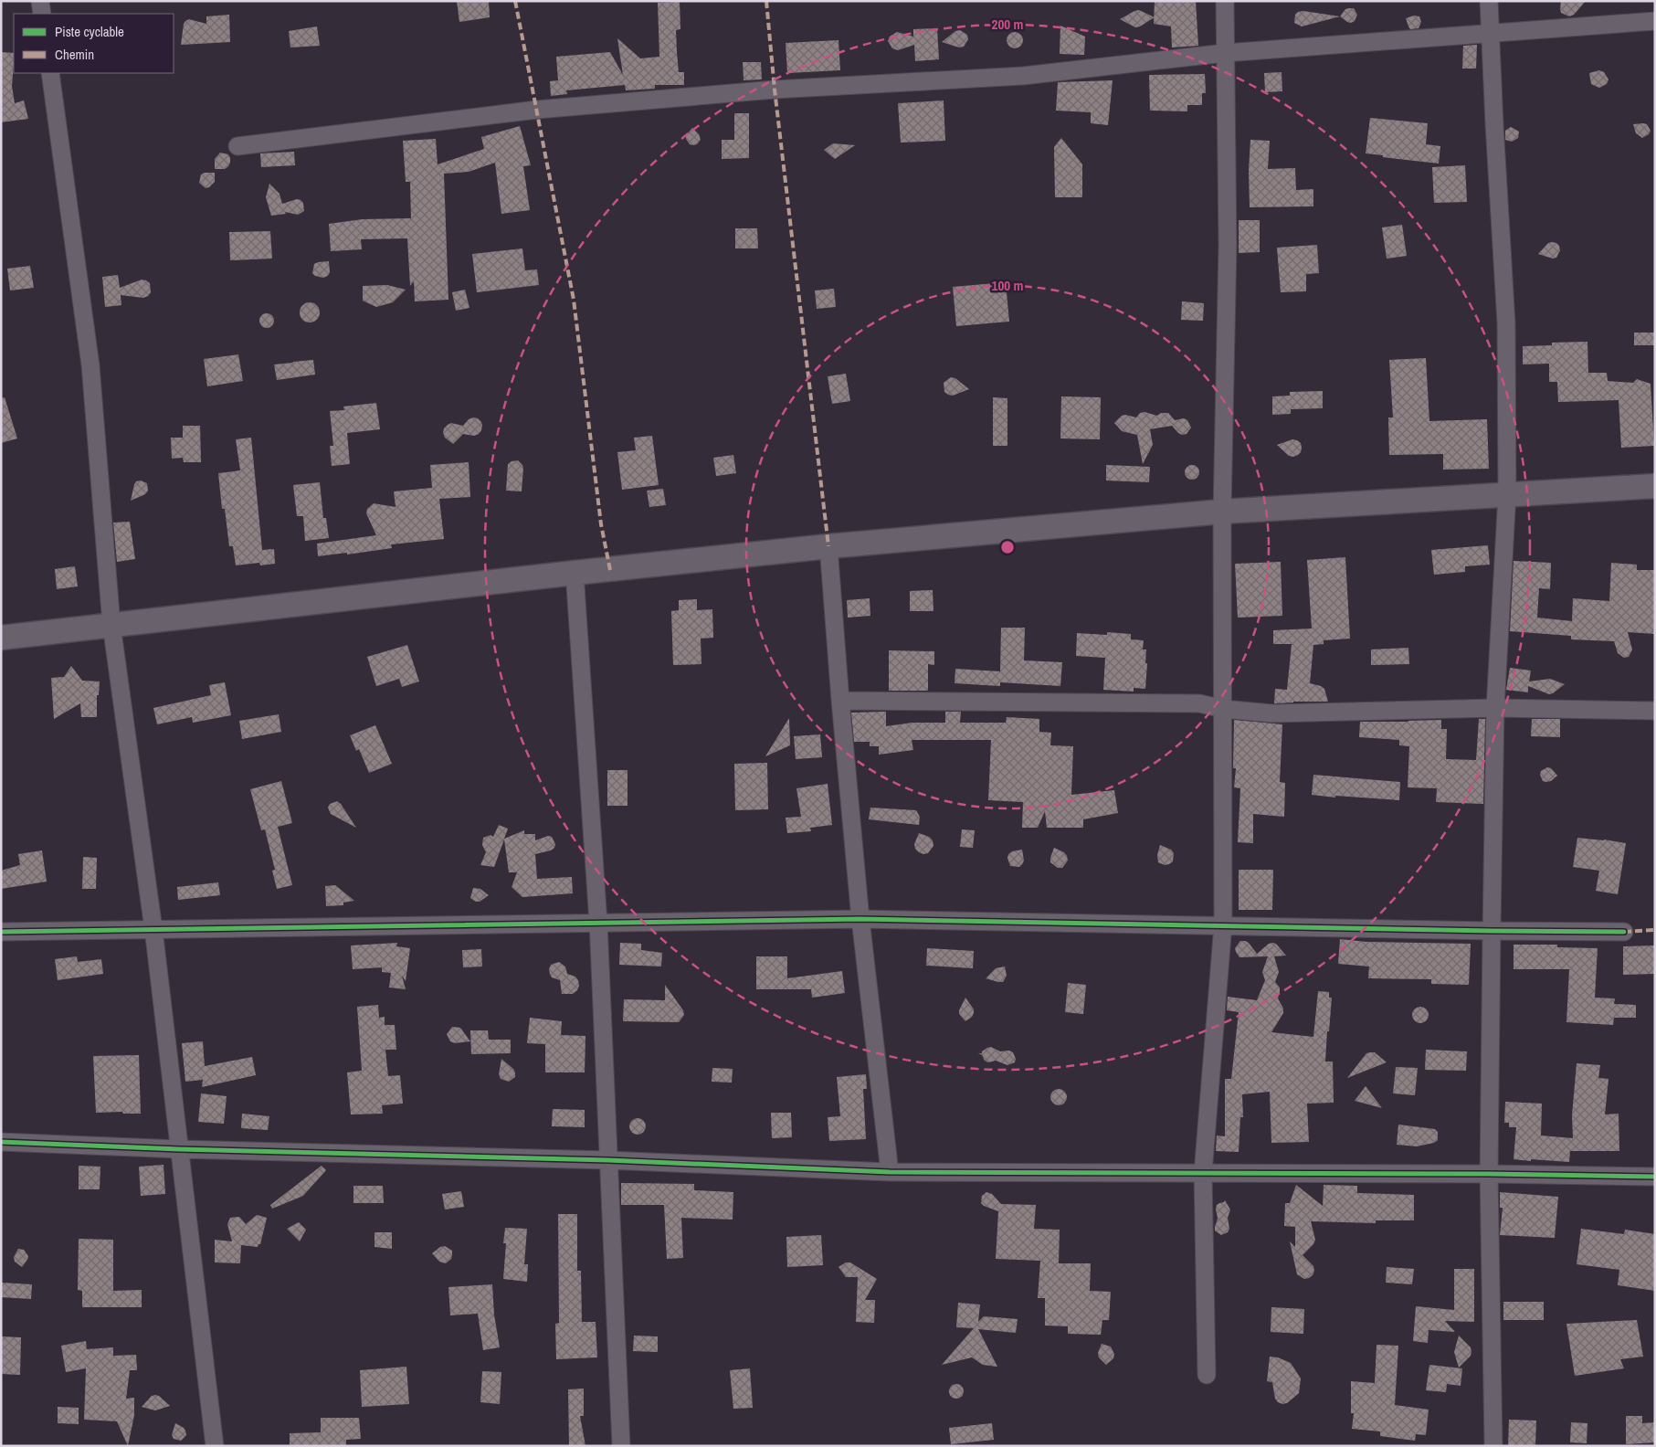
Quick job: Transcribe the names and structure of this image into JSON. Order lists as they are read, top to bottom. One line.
{"legend":["Piste cyclable","Chemin"],"rings":["200 m","100 m"]}
